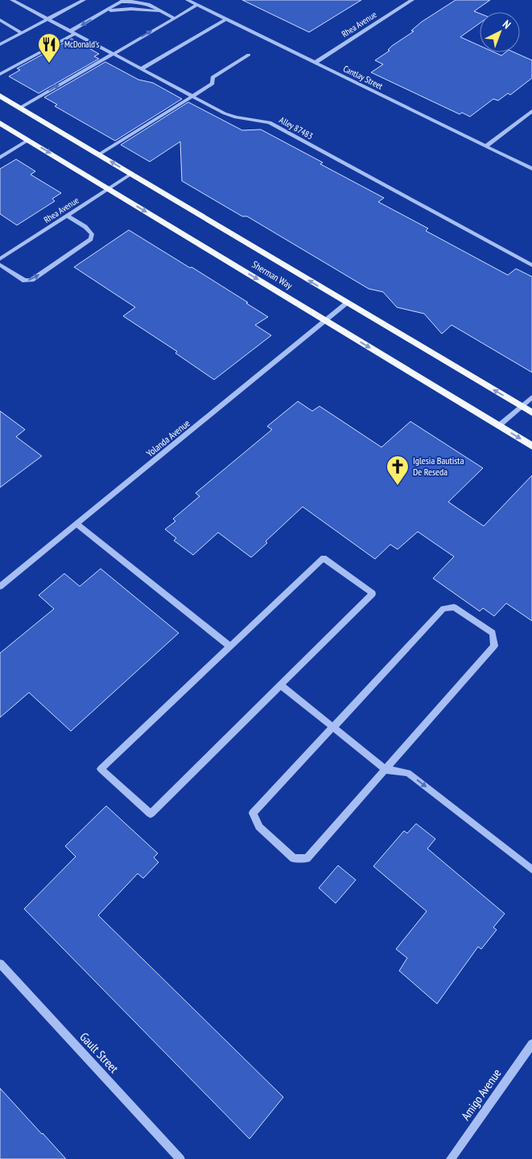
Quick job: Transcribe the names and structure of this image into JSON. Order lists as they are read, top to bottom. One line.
{"streets":{"main road":["Sherman Way"],"street":["Rhea Avenue","Cantlay Street","Alley 87483","Yolanda Avenue","Gault Street","Amigo Avenue"]},"crossings":[["Rhea Avenue","Cantlay Street"],["Rhea Avenue","Sherman Way"],["Sherman Way","Yolanda Avenue"]],"places":{"restaurant":["McDonald's"],"church":["Iglesia Bautista De Reseda"]},"north":"top right"}
